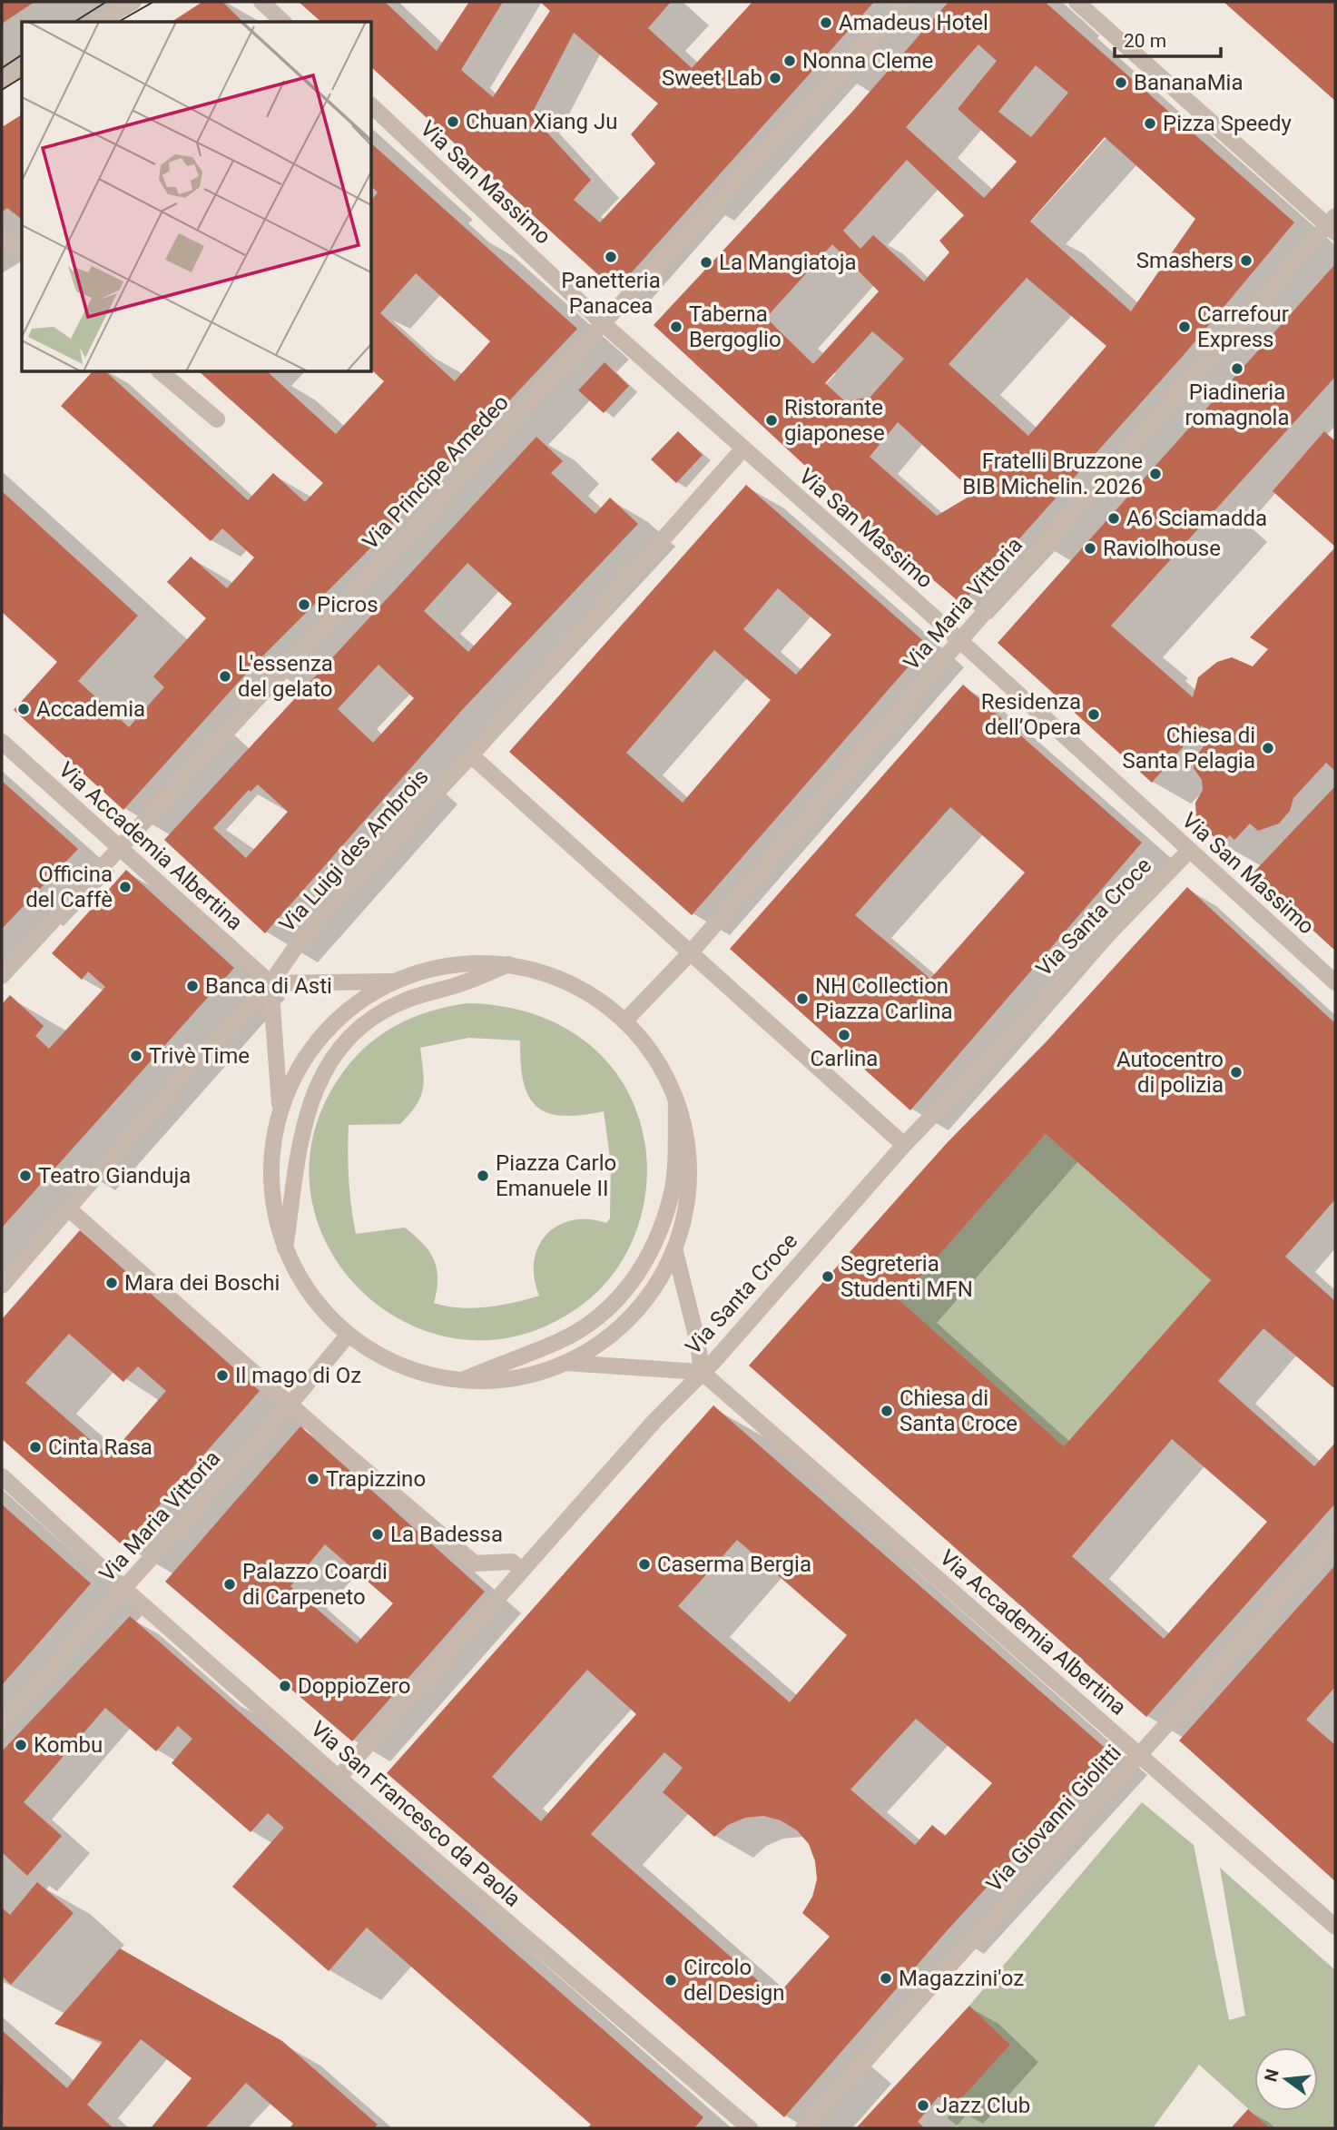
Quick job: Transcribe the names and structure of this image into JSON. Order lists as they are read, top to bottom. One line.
{"streets":{"street":["Via San Massimo","Via Principe Amedeo","Via Maria Vittoria","Via Accademia Albertina","Via Luigi des Ambrois","Via Santa Croce","Via San Francesco da Paola","Via Giovanni Giolitti"]},"crossings":[["Via San Massimo","Via Principe Amedeo"],["Via San Massimo","Via Maria Vittoria"],["Via San Massimo","Via Luigi des Ambrois"],["Via San Massimo","Via Santa Croce"],["Via Principe Amedeo","Via Accademia Albertina"],["Via Maria Vittoria","Via San Francesco da Paola"],["Via Accademia Albertina","Via Luigi des Ambrois"],["Via Accademia Albertina","Via Santa Croce"],["Via Accademia Albertina","Via Giovanni Giolitti"],["Via Santa Croce","Via San Francesco da Paola"]],"places":["Amadeus Hotel","Nonna Cleme","Sweet Lab","BananaMia","Chuan Xiang Ju","Pizza Speedy","Panetteria Panacea","Smashers","La Mangiatoja","Taberna Bergoglio","Carrefour Express","Piadineria romagnola","Ristorante giaponese","Fratelli Bruzzone BIB Michelin. 2026","A6 Sciamadda","Raviolhouse","Picros","L'essenza del gelato","Accademia","Residenza dell’Opera","Chiesa di Santa Pelagia","Officina del Caffè","Banca di Asti","NH Collection Piazza Carlina","Carlina","Trivè Time","Autocentro di polizia","Teatro Gianduja","Piazza Carlo Emanuele II","Segreteria Studenti MFN","Mara dei Boschi","Il mago di Oz","Chiesa di Santa Croce","Cinta Rasa","Trapizzino","La Badessa","Caserma Bergia","Palazzo Coardi di Carpeneto","DoppioZero","Kombu","Magazzini'oz","Circolo del Design","Jazz Club"],"scale_bar":"20 m","north":"left"}
